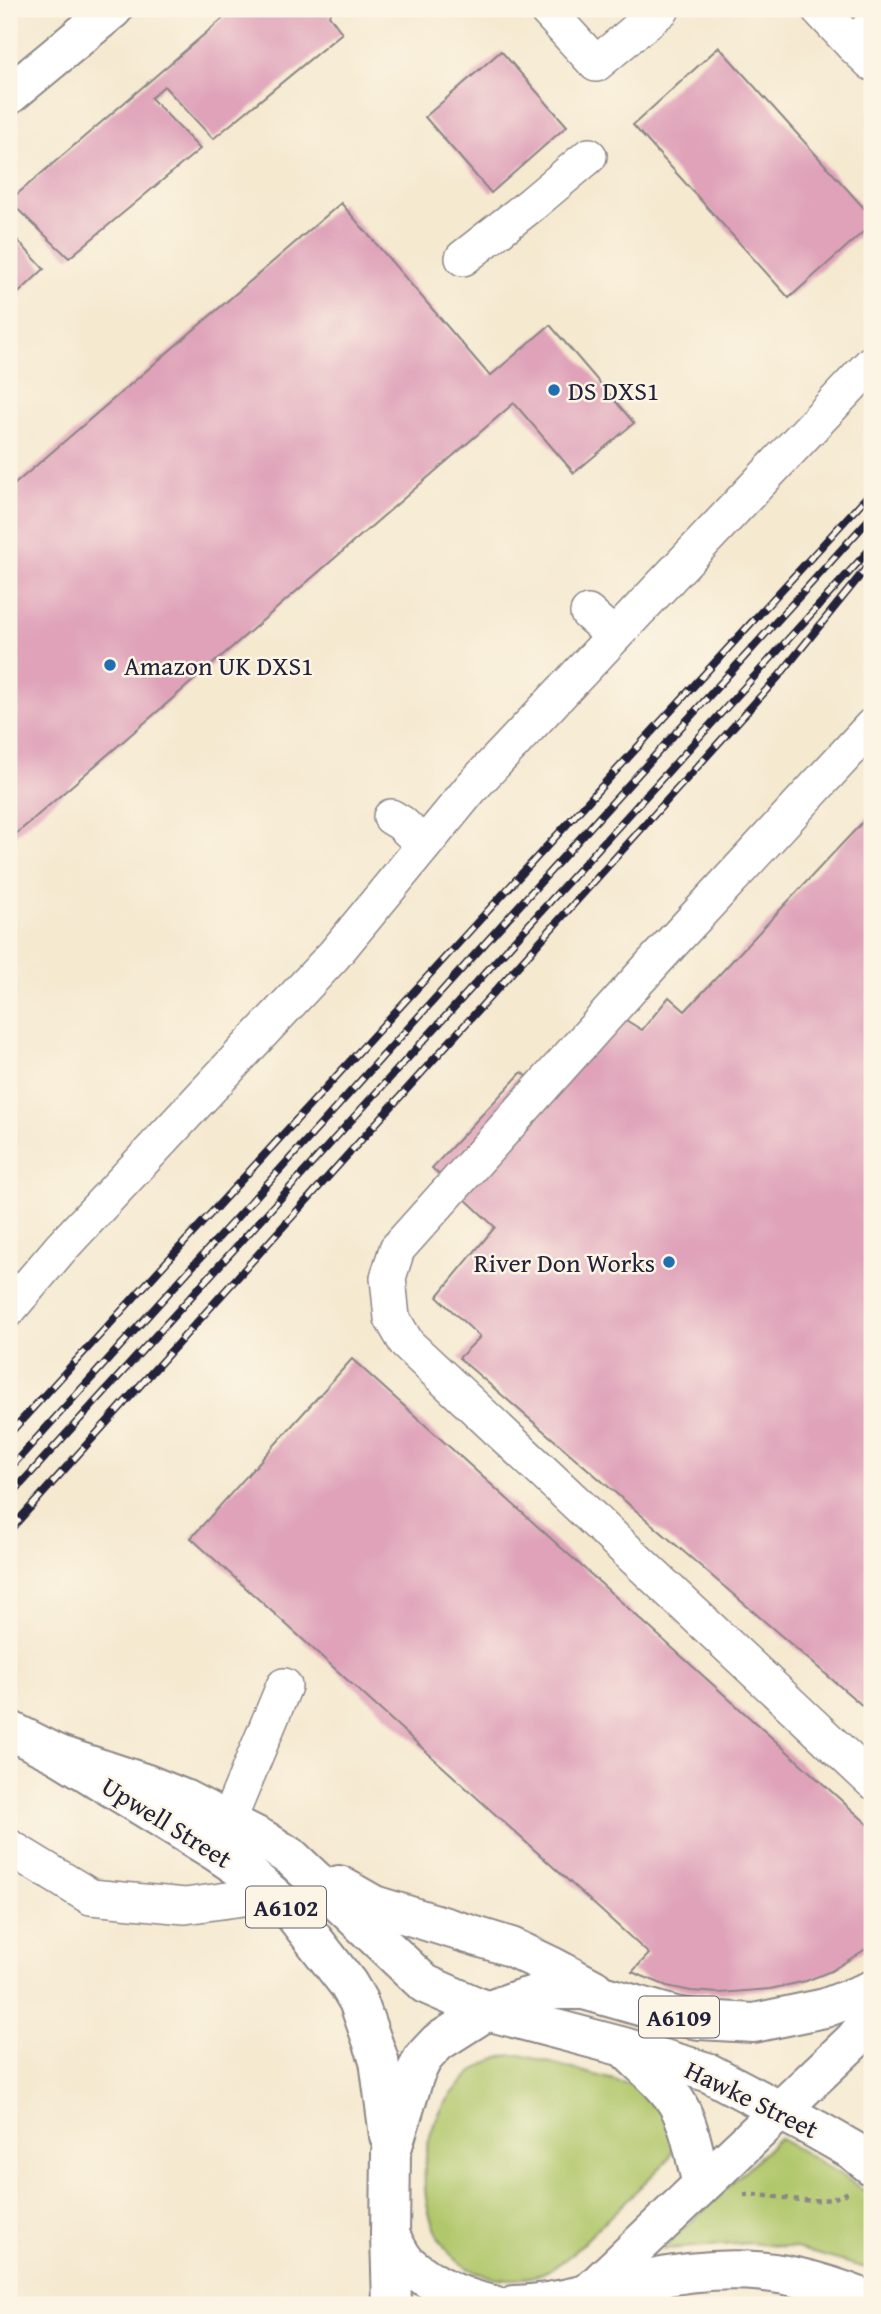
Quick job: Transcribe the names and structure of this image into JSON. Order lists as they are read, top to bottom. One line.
{"streets":{"main road":["Upwell Street","A6102","A6109","Hawke Street"]},"crossings":[["Upwell Street","A6109"],["Upwell Street","Hawke Street"],["A6109","Hawke Street"]],"places":["DS DXS1","Amazon UK DXS1","River Don Works"]}
